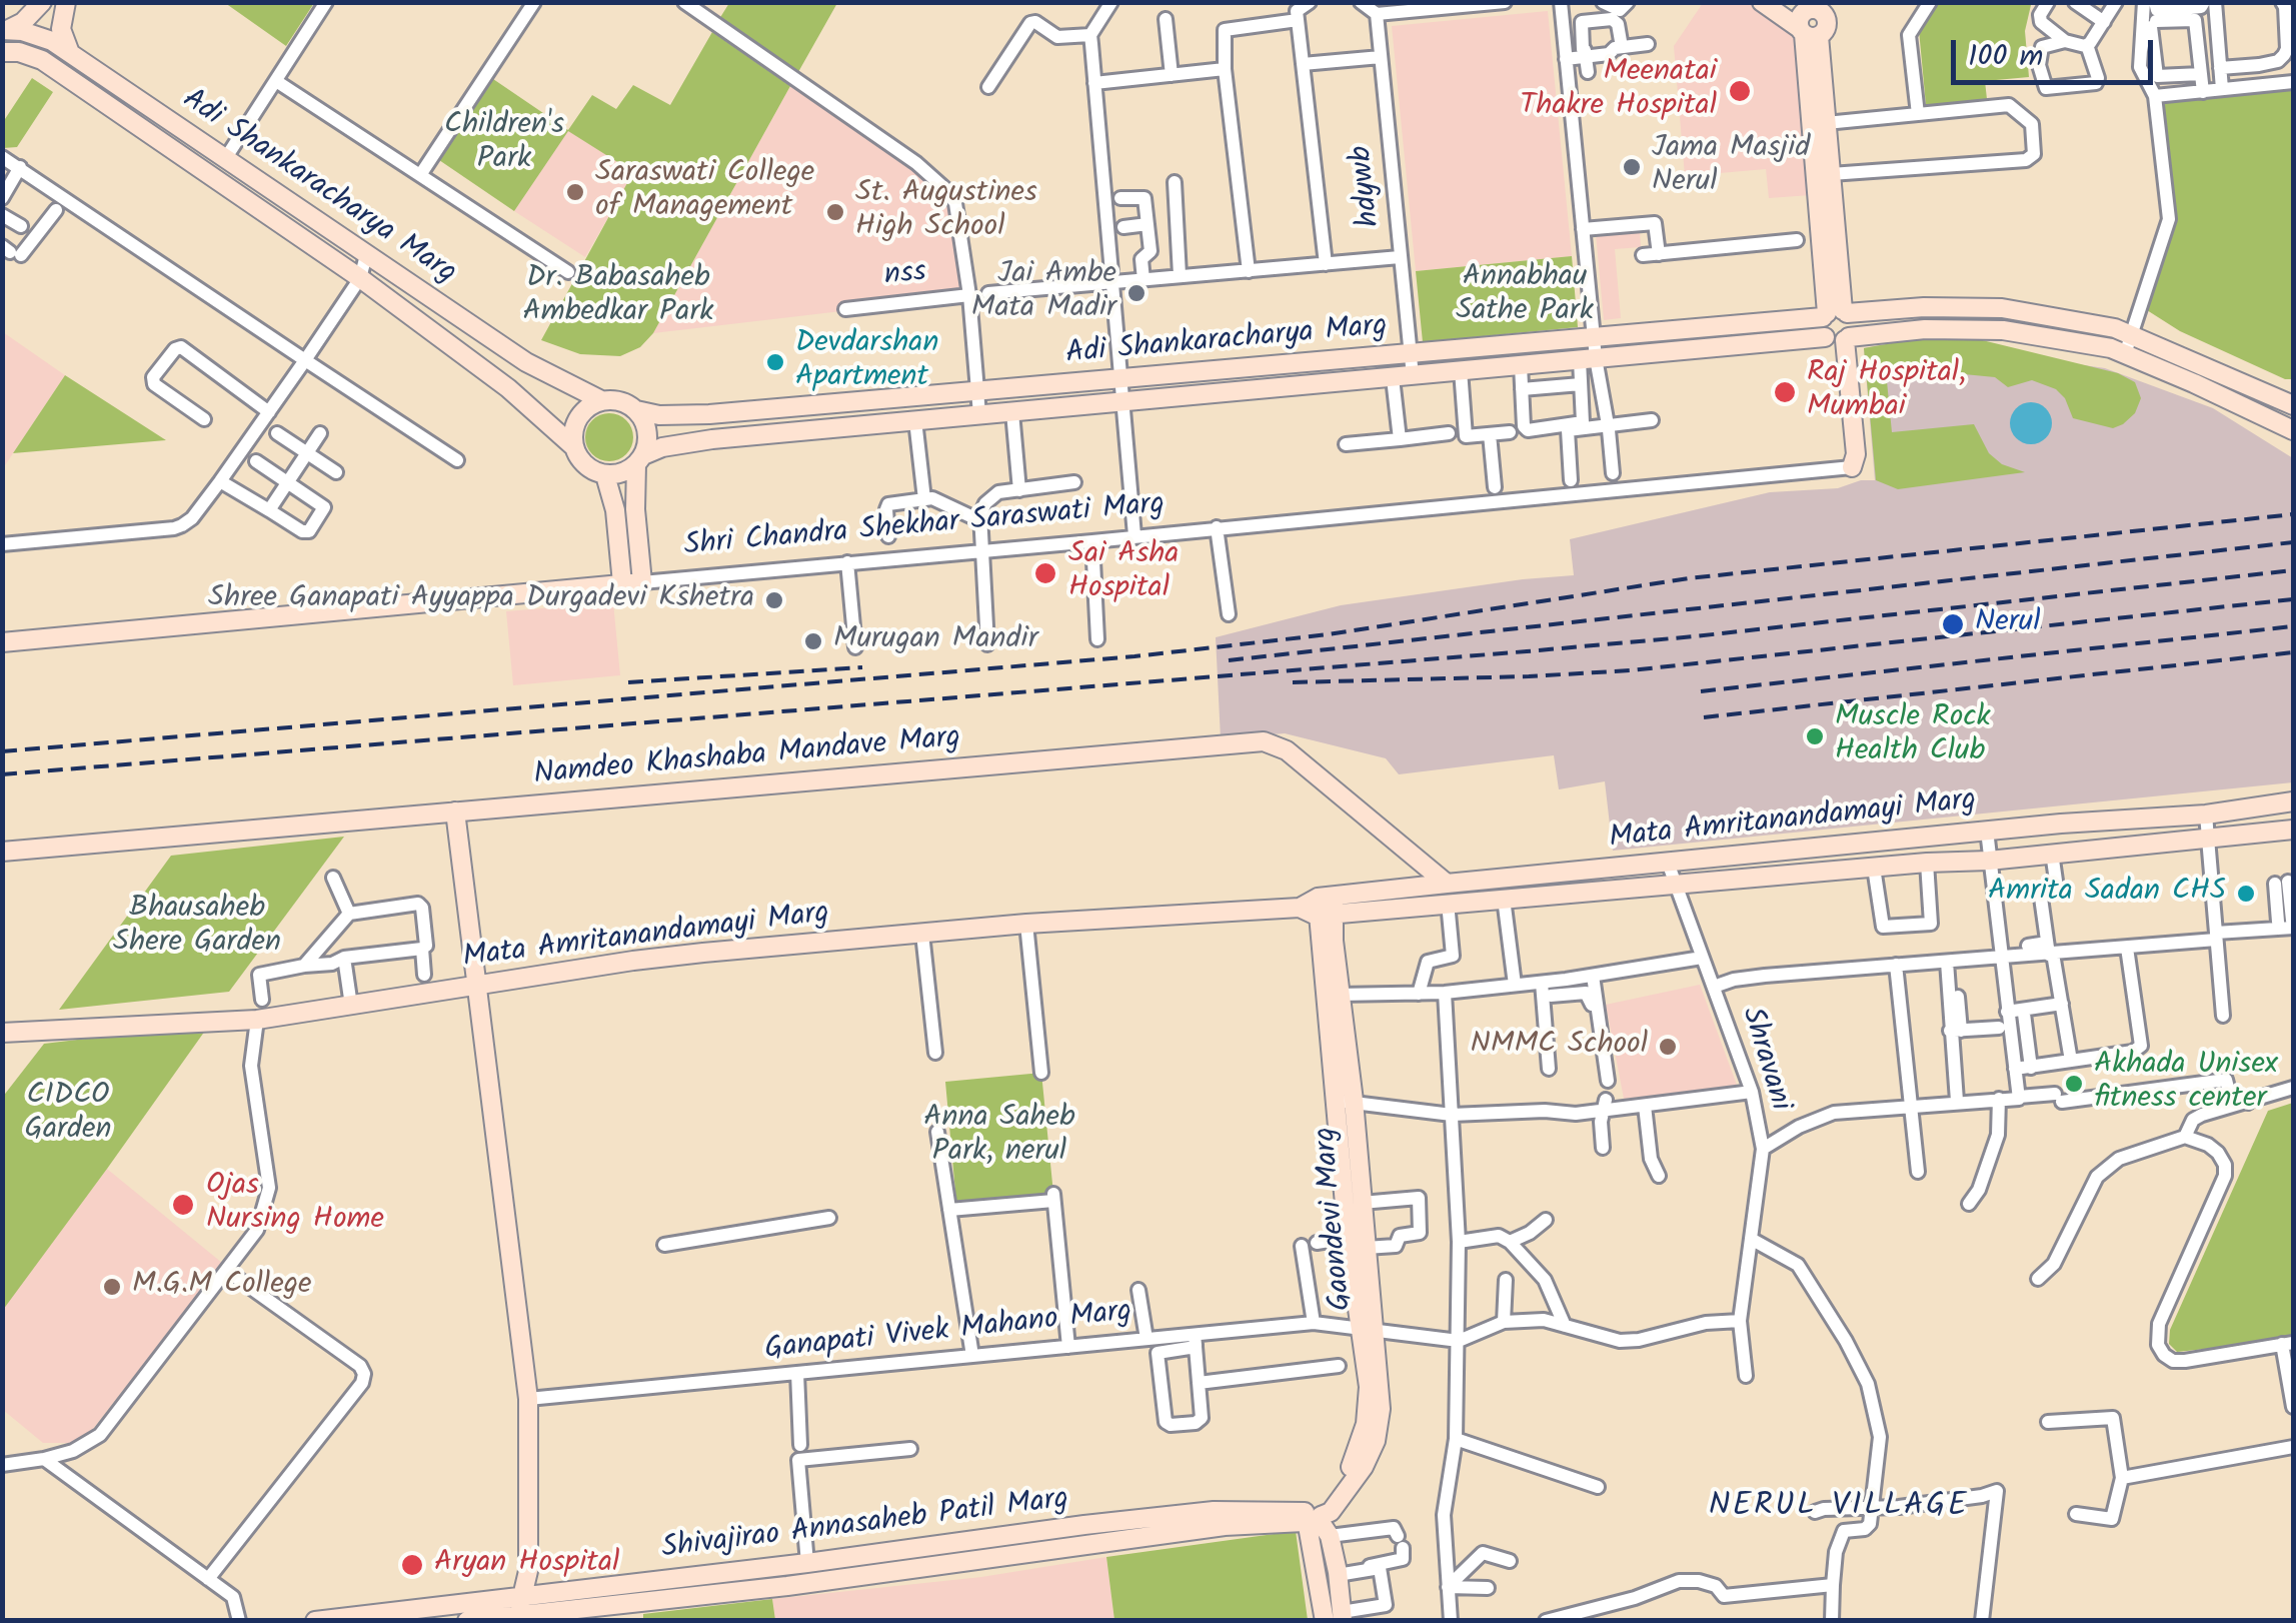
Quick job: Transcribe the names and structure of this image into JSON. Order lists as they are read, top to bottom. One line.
{"streets":{"main road":["Adi Shankaracharya Marg","Shri Chandra Shekhar Saraswati Marg","Namdeo Khashaba Mandave Marg","Mata Amritanandamayi Marg","Gaondevi Marg","Shivajirao Annasaheb Patil Marg"],"street":["hdywb","nss","Shravani","Ganapati Vivek Mahano Marg"]},"crossings":[["hdywb","Adi Shankaracharya Marg"],["Adi Shankaracharya Marg","Shri Chandra Shekhar Saraswati Marg"],["Namdeo Khashaba Mandave Marg","Mata Amritanandamayi Marg"],["Mata Amritanandamayi Marg","Shravani"],["Mata Amritanandamayi Marg","Gaondevi Marg"],["Gaondevi Marg","Ganapati Vivek Mahano Marg"],["Gaondevi Marg","Shivajirao Annasaheb Patil Marg"]],"districts":["NERUL VILLAGE"],"parks":["Children's Park","Annabhau Sathe Park","Dr. Babasaheb Ambedkar Park","Bhausaheb Shere Garden","CIDCO Garden","Anna Saheb Park, nerul"],"places":["Meenatai Thakre Hospital","Jama Masjid Nerul","Saraswati College of Management","St. Augustines High School","Jai Ambe Mata Madir","Devdarshan Apartment","Raj Hospital, Mumbai","Sai Asha Hospital","Shree Ganapati Ayyappa Durgadevi Kshetra","Nerul","Murugan Mandir","Muscle Rock Health Club","Amrita Sadan CHS","NMMC School","Akhada Unisex fitness center","Ojas Nursing Home","M.G.M College","Aryan Hospital"],"scale_bar":"100 m"}
